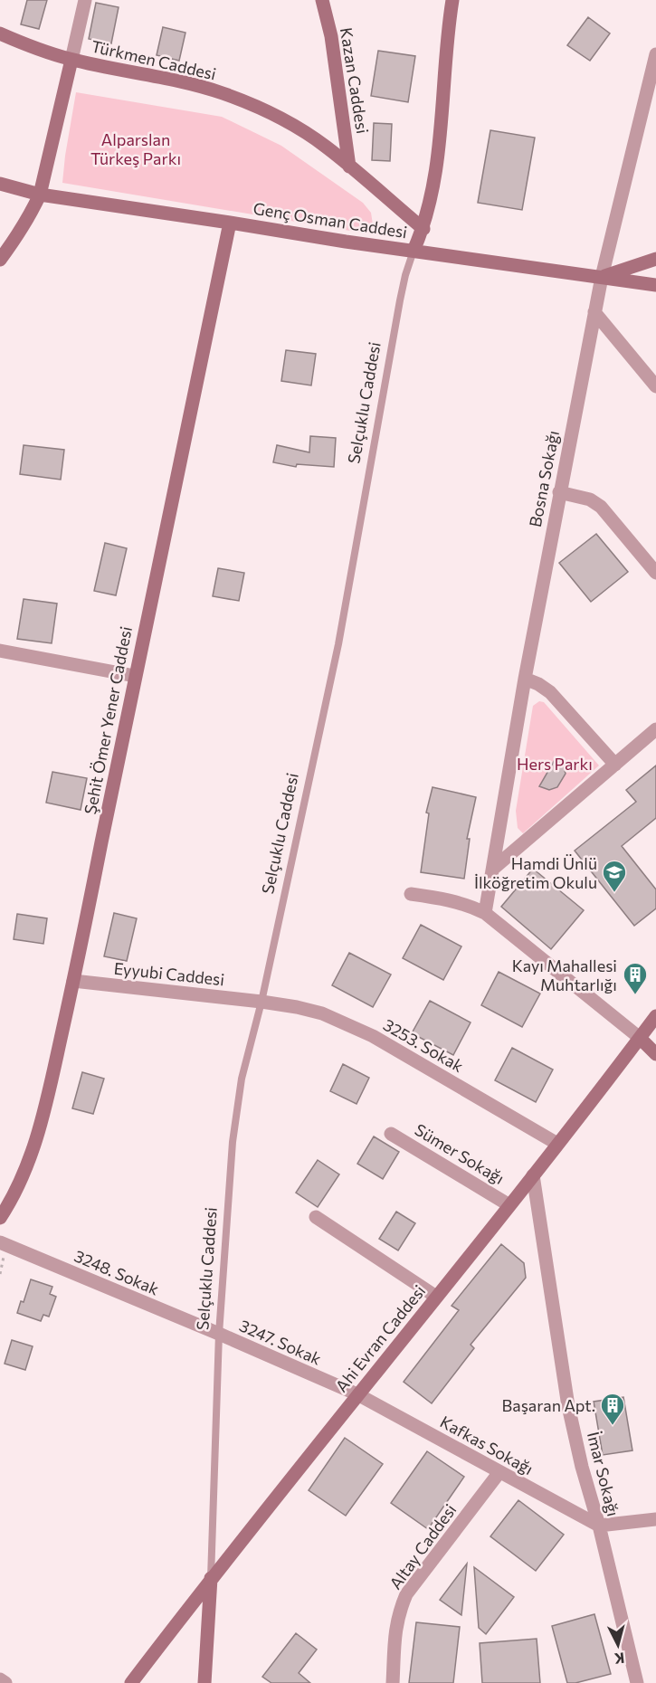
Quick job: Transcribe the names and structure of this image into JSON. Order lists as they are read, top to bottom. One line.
{"streets":{"street":["Türkmen Caddesi","Kazan Caddesi","Genç Osman Caddesi","Selçuklu Caddesi","Bosna Sokağı","Şehit Ömer Yener Caddesi","Eyyubi Caddesi","3253. Sokak","Sümer Sokağı","3248. Sokak","Ahi Evran Caddesi","3247. Sokak","Kafkas Sokağı","İmar Sokağı","Altay Caddesi"]},"crossings":[["Türkmen Caddesi","Kazan Caddesi"],["Türkmen Caddesi","Selçuklu Caddesi"],["Genç Osman Caddesi","Selçuklu Caddesi"],["Genç Osman Caddesi","Bosna Sokağı"],["Genç Osman Caddesi","Şehit Ömer Yener Caddesi"],["Selçuklu Caddesi","Eyyubi Caddesi"],["Selçuklu Caddesi","3253. Sokak"],["Selçuklu Caddesi","3248. Sokak"],["Selçuklu Caddesi","Ahi Evran Caddesi"],["Selçuklu Caddesi","3247. Sokak"],["Şehit Ömer Yener Caddesi","Eyyubi Caddesi"],["Eyyubi Caddesi","3253. Sokak"],["3253. Sokak","Ahi Evran Caddesi"],["Sümer Sokağı","Ahi Evran Caddesi"],["3248. Sokak","3247. Sokak"],["Ahi Evran Caddesi","3247. Sokak"],["Ahi Evran Caddesi","Kafkas Sokağı"],["Ahi Evran Caddesi","İmar Sokağı"],["3247. Sokak","Kafkas Sokağı"],["Kafkas Sokağı","İmar Sokağı"],["Kafkas Sokağı","Altay Caddesi"]],"parks":["Alparslan Türkeş Parkı","Hers Parkı"],"places":{"school or university":["Hamdi Ünlü İlköğretim Okulu"],"building":["Kayı Mahallesi Muhtarlığı","Başaran Apt."]},"north":"bottom"}
